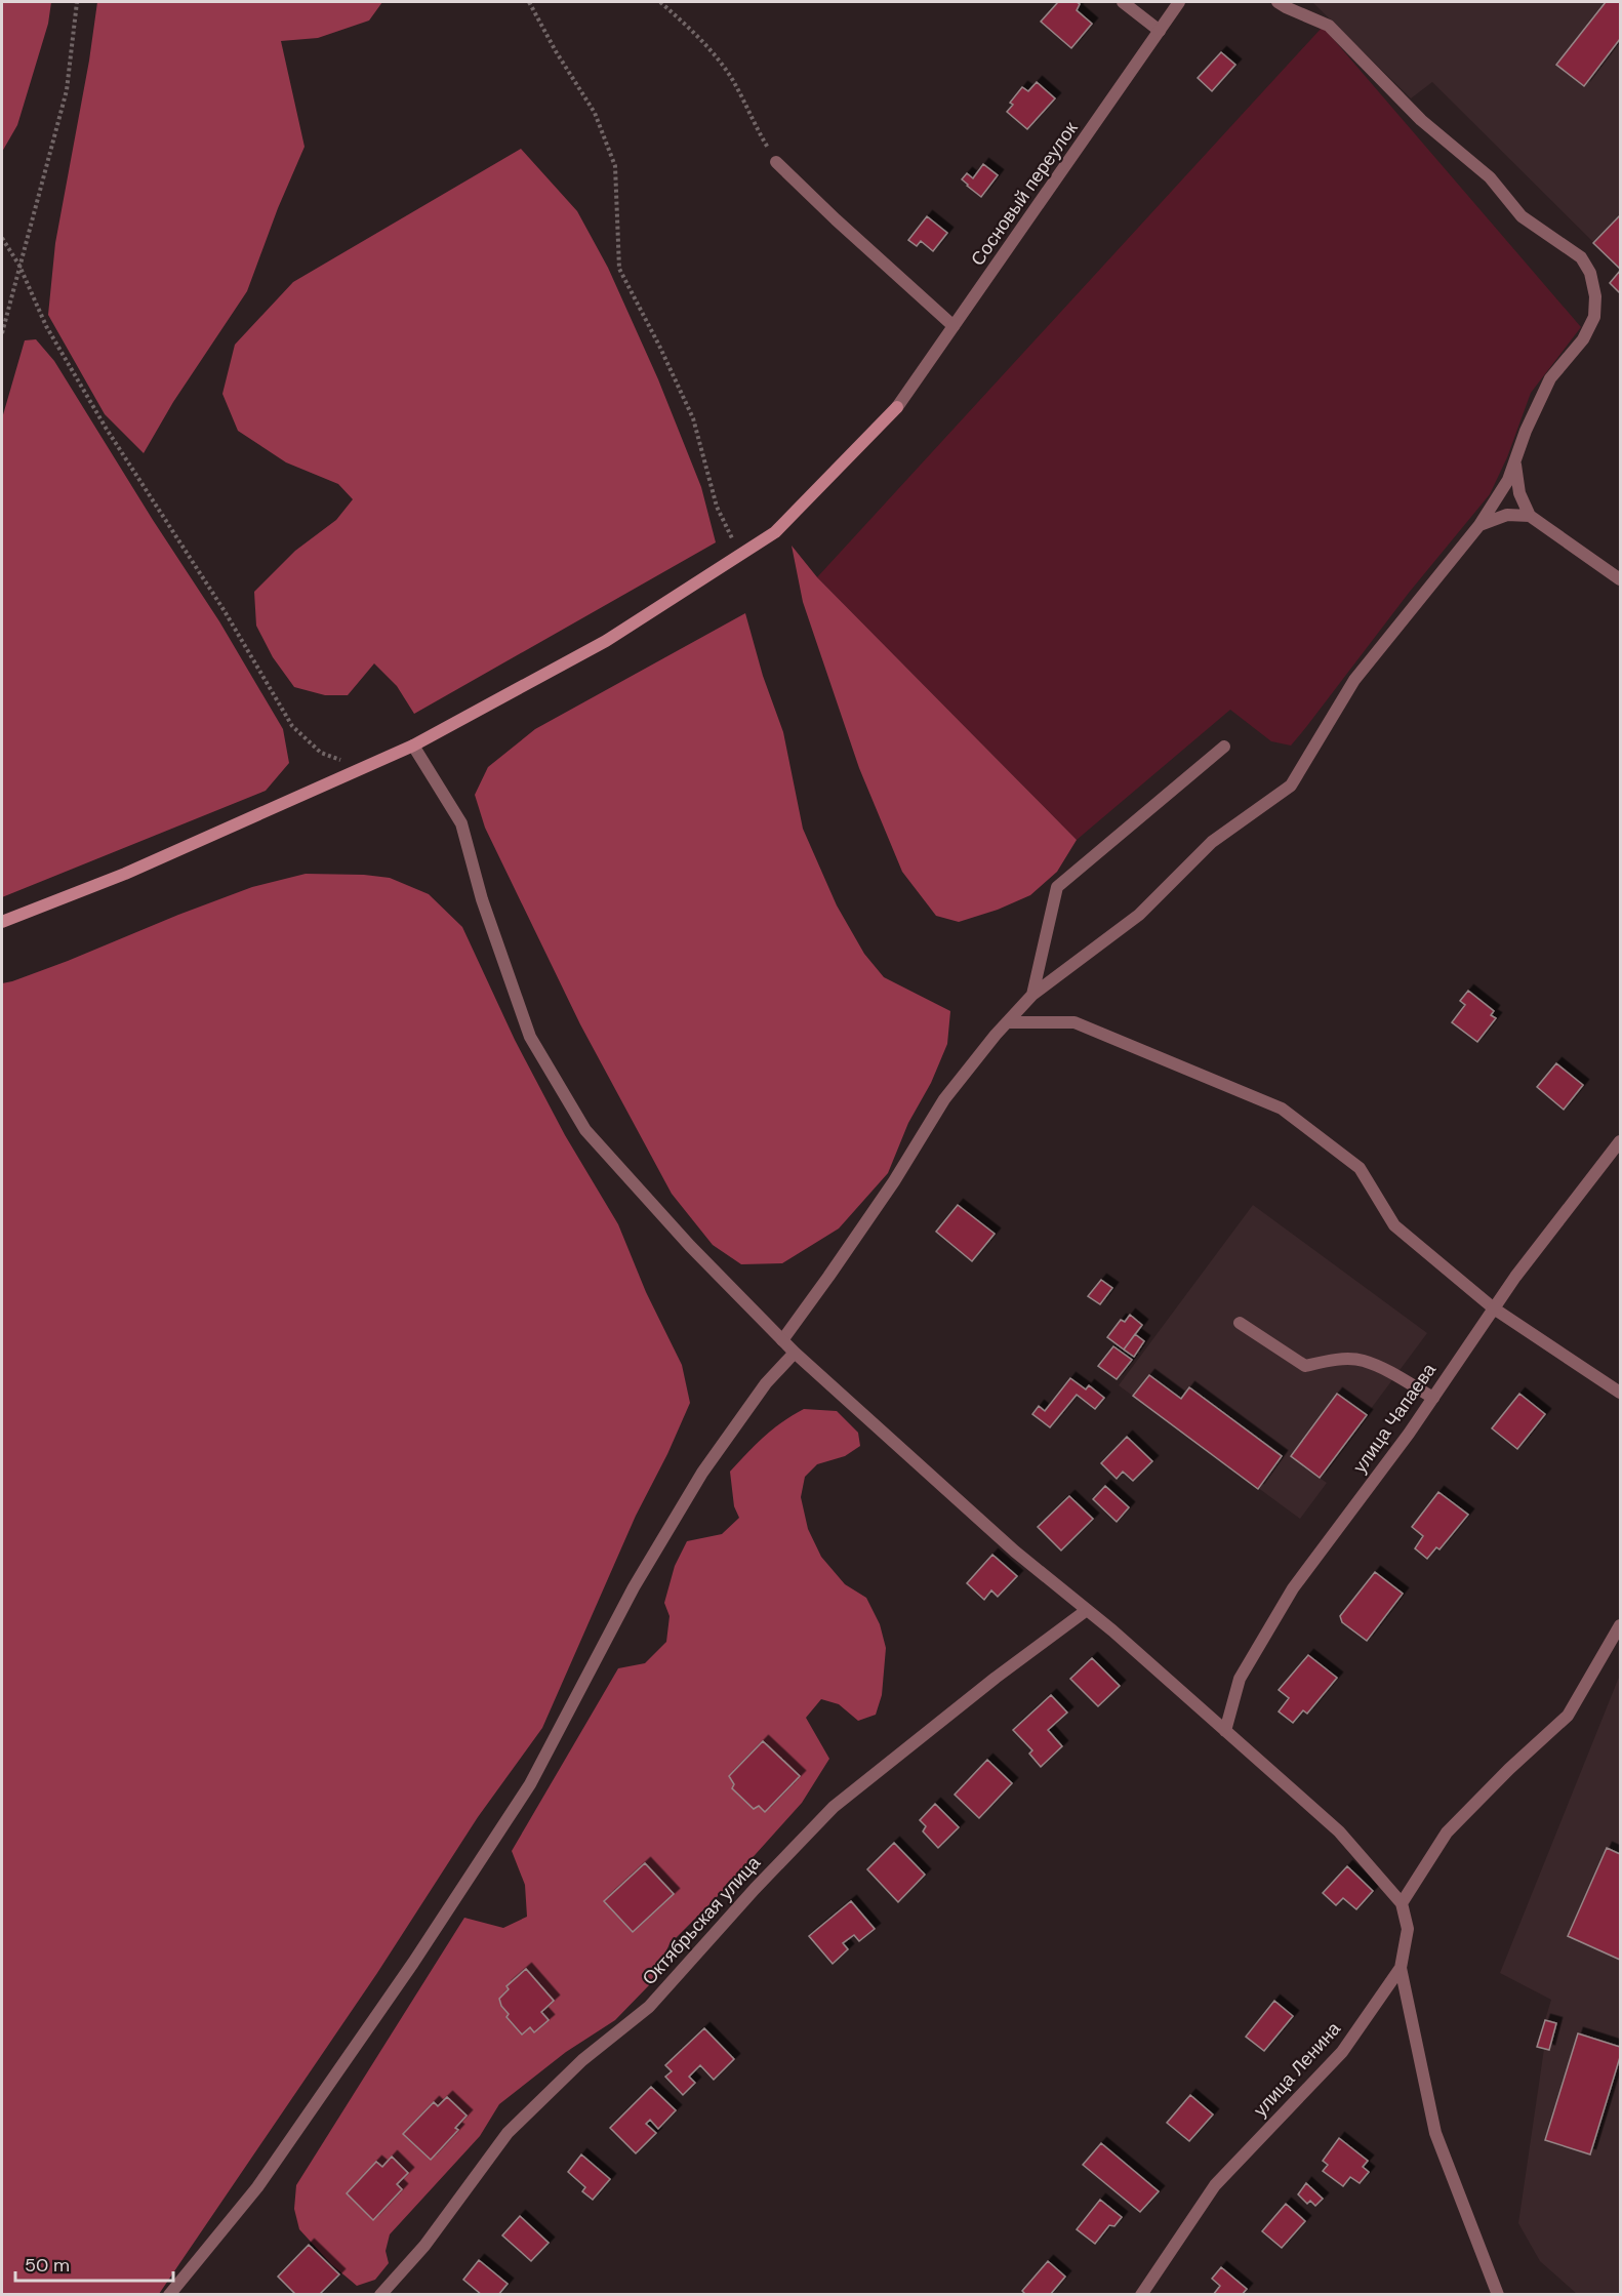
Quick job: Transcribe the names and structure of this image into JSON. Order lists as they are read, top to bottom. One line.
{"streets":{"street":["Сосновый переулок","улица Чапаева","Октябрьская улица","улица Ленина"]},"scale_bar":"50 m"}
